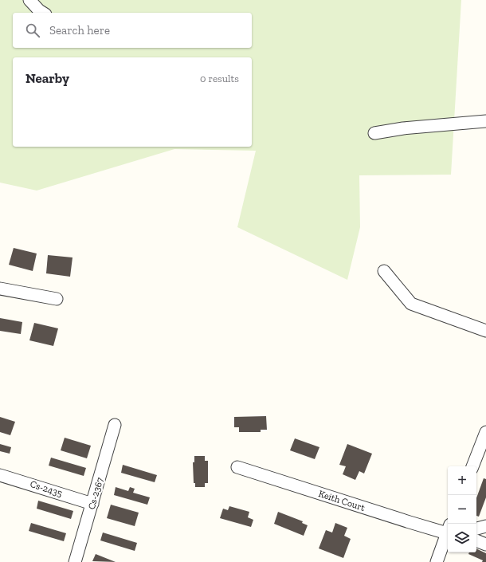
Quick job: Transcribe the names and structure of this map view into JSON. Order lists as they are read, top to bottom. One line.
{"streets":{"street":["Cs-2435","Cs-2367","Keith Court"]},"crossings":[["Cs-2435","Cs-2367"]],"page":{"search":"Search here","heading":["Nearby","0 results"],"map_buttons":["+","−"]}}
